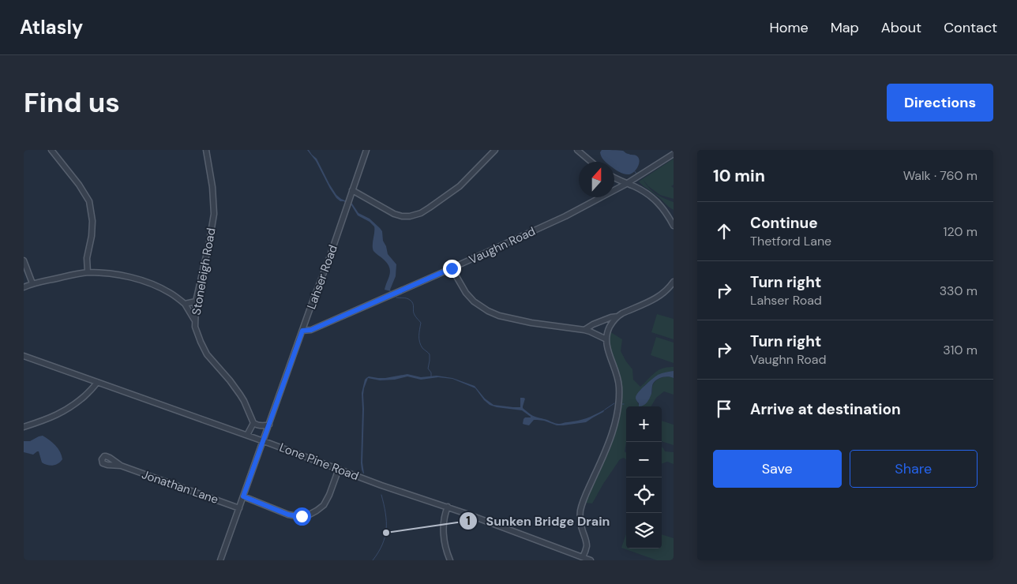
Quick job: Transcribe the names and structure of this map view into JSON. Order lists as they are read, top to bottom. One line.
{"streets":{"street":["Vaughn Road","Stoneleigh Road","Lahser Road","Lone Pine Road","Jonathan Lane"]},"crossings":[["Vaughn Road","Lahser Road"],["Lahser Road","Lone Pine Road"],["Lahser Road","Jonathan Lane"]],"places":["Sunken Bridge Drain"],"north":"top","page":{"header":"Atlasly","nav":["Home","Map","About","Contact"],"buttons":["Directions",["Save","Share"]],"title":"Find us","heading":["10 min","Walk · 760 m"],"list":[["Continue","Thetford Lane","120 m"],["Turn right","Lahser Road","330 m"],["Turn right","Vaughn Road","310 m"],"Arrive at destination"],"map_buttons":["+","−"]}}
